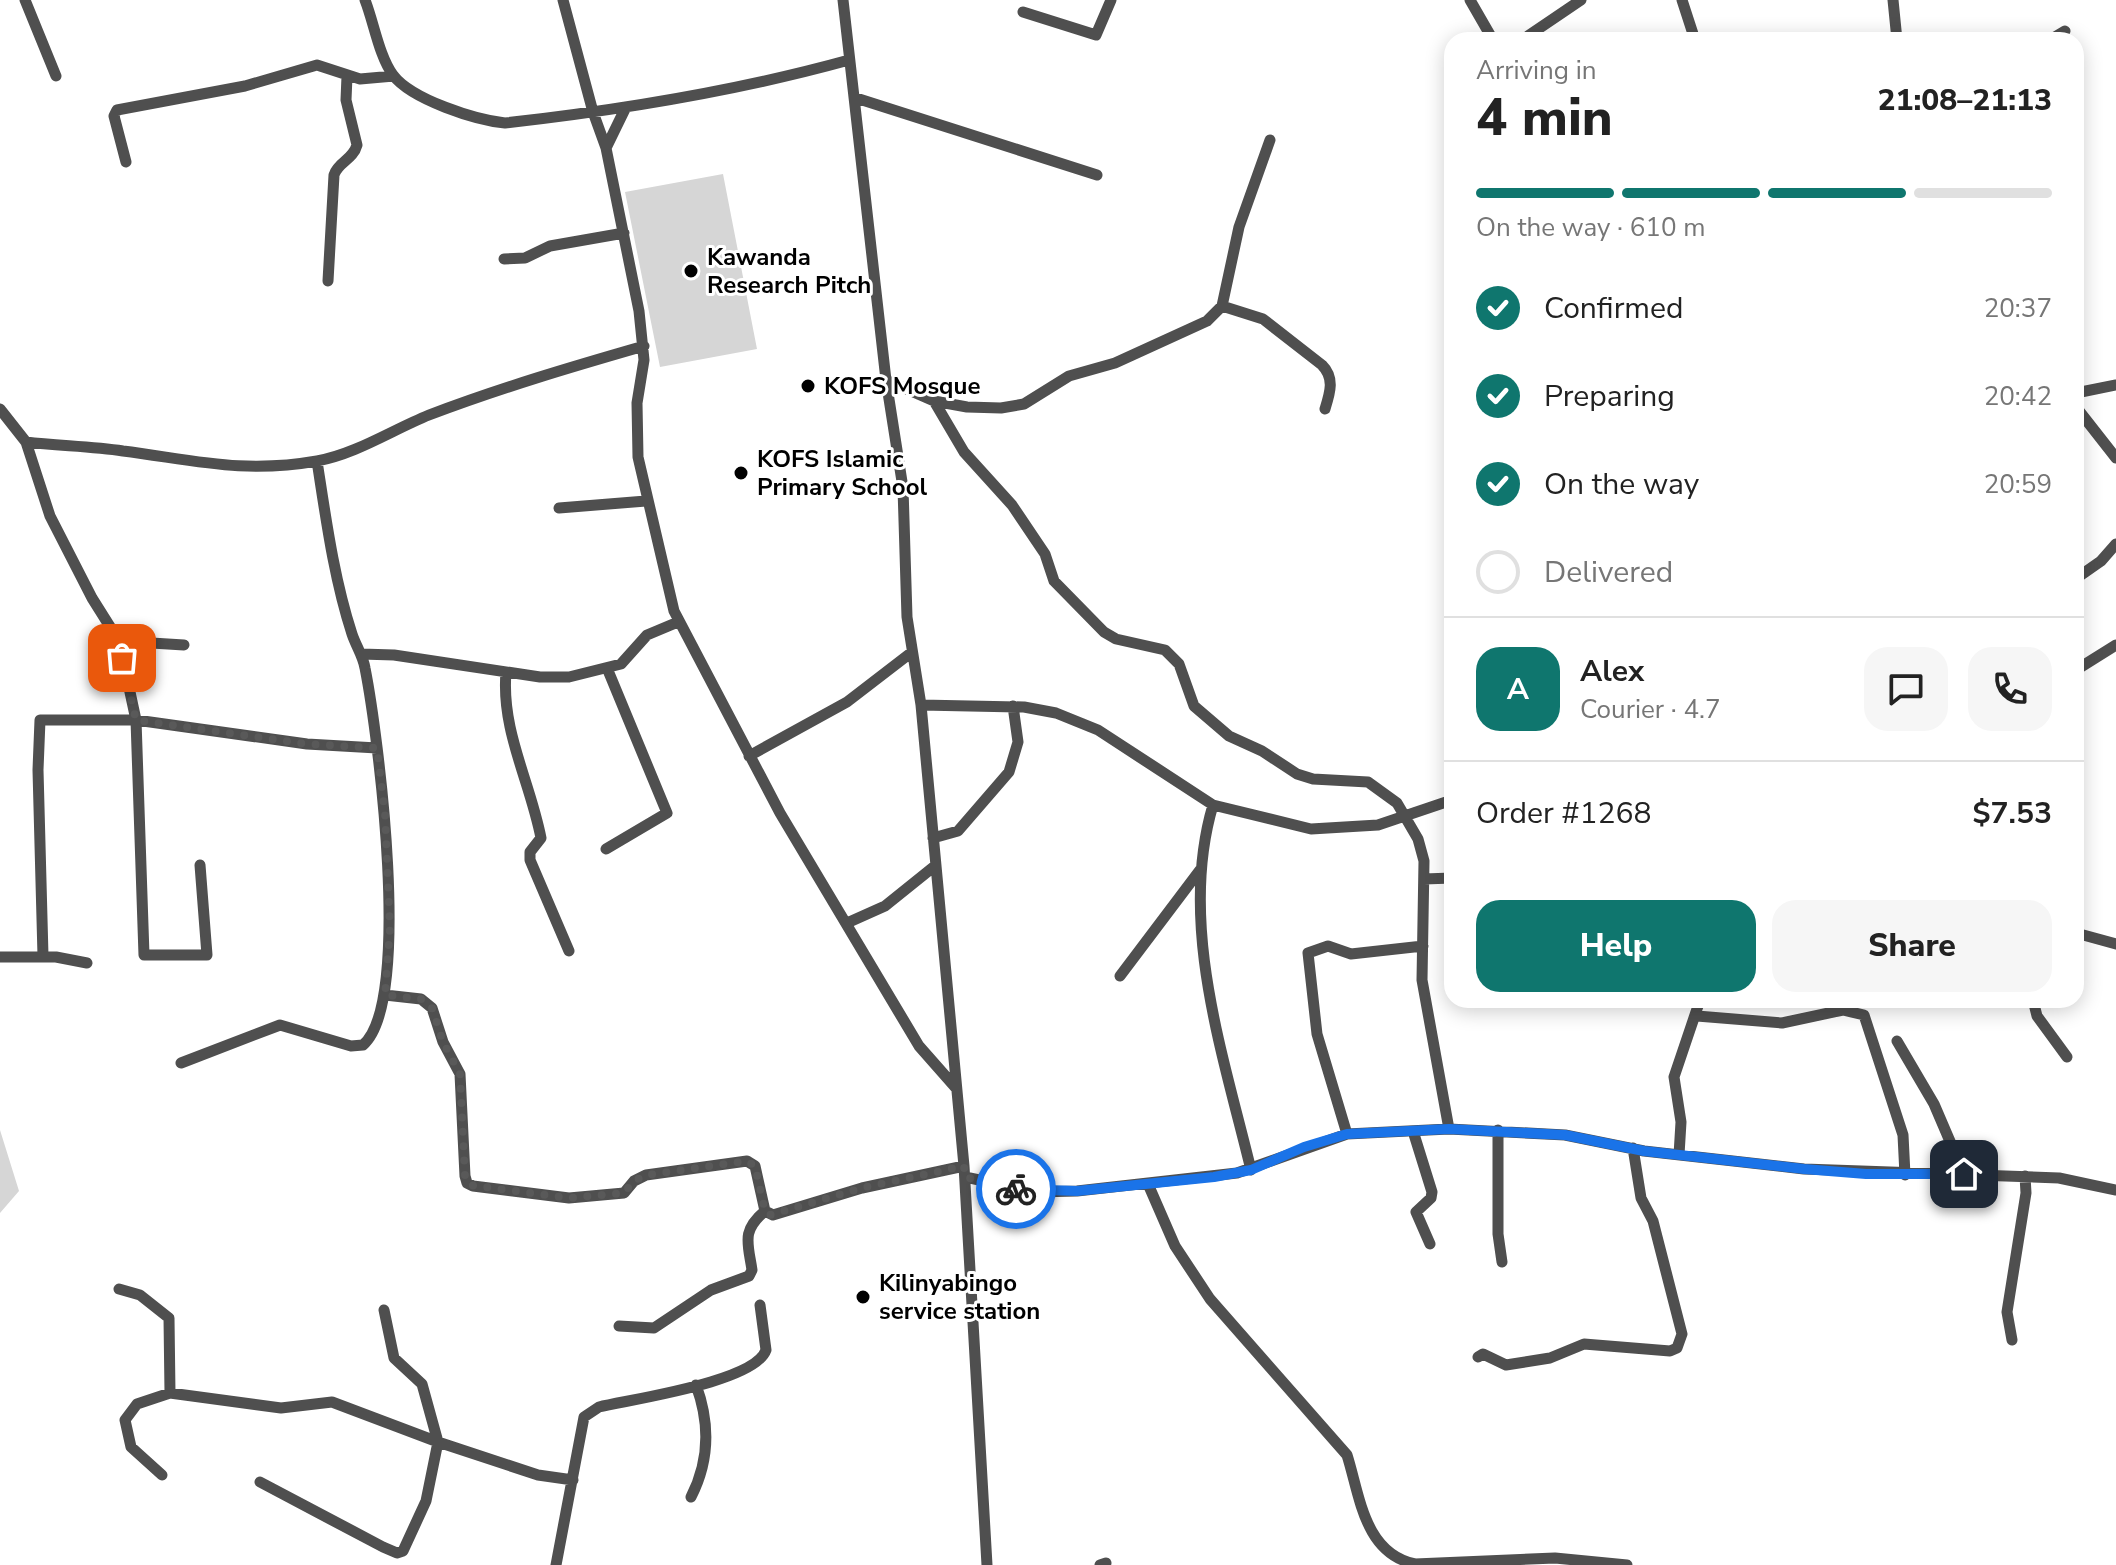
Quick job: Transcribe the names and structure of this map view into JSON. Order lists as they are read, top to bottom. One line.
{"places":["Kawanda Research Pitch","KOFS Mosque","KOFS Islamic Primary School","Kilinyabingo service station"],"page":{"heading":["4 min","Arriving in","21:08–21:13"],"panel":["Alex","Courier · 4.7","Order #1268","$7.53"],"bar":"On the way · 610 m","list":[["Confirmed","20:37"],["Preparing","20:42"],["On the way","20:59"],"Delivered"],"round":"A","buttons":["Help","Share"]}}
